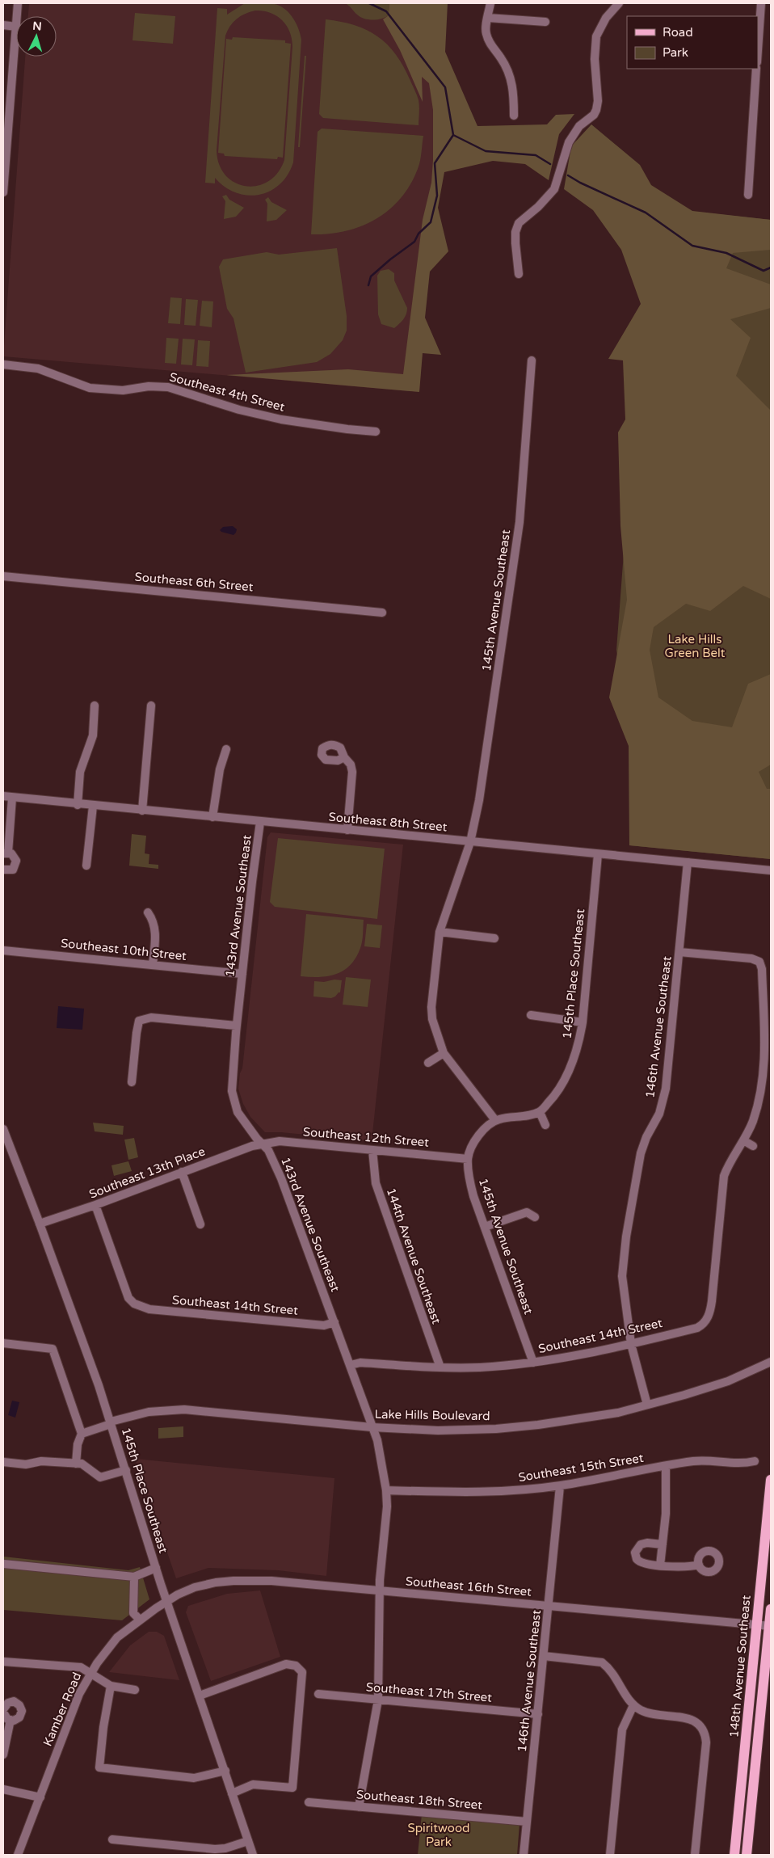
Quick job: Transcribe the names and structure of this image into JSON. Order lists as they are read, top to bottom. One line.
{"streets":{"main road":["148th Avenue Southeast"],"street":["Southeast 4th Street","Southeast 6th Street","145th Avenue Southeast","Southeast 8th Street","143rd Avenue Southeast","Southeast 10th Street","145th Place Southeast","146th Avenue Southeast","Southeast 12th Street","Southeast 13th Place","144th Avenue Southeast","Southeast 14th Street","Lake Hills Boulevard","Southeast 15th Street","Southeast 16th Street","Southeast 17th Street","Kamber Road","Southeast 18th Street"]},"crossings":[["145th Avenue Southeast","Southeast 8th Street"],["145th Avenue Southeast","Southeast 12th Street"],["145th Avenue Southeast","Southeast 14th Street"],["Southeast 8th Street","143rd Avenue Southeast"],["Southeast 8th Street","145th Place Southeast"],["Southeast 8th Street","146th Avenue Southeast"],["143rd Avenue Southeast","Southeast 10th Street"],["143rd Avenue Southeast","Southeast 12th Street"],["143rd Avenue Southeast","Southeast 13th Place"],["143rd Avenue Southeast","Southeast 14th Street"],["143rd Avenue Southeast","Lake Hills Boulevard"],["143rd Avenue Southeast","Southeast 15th Street"],["143rd Avenue Southeast","Southeast 16th Street"],["145th Place Southeast","Southeast 13th Place"],["145th Place Southeast","Lake Hills Boulevard"],["145th Place Southeast","Southeast 16th Street"],["145th Place Southeast","Kamber Road"],["146th Avenue Southeast","Southeast 14th Street"],["146th Avenue Southeast","Lake Hills Boulevard"],["146th Avenue Southeast","Southeast 15th Street"],["146th Avenue Southeast","Southeast 16th Street"],["146th Avenue Southeast","Southeast 17th Street"],["146th Avenue Southeast","Southeast 18th Street"],["Southeast 12th Street","Southeast 13th Place"],["Southeast 12th Street","144th Avenue Southeast"],["Southeast 13th Place","Southeast 14th Street"],["144th Avenue Southeast","Southeast 14th Street"],["Southeast 16th Street","148th Avenue Southeast"],["Southeast 16th Street","Kamber Road"]],"parks":["Lake Hills Green Belt","Spiritwood Park"],"legend":["Road","Park"],"north":"top"}
